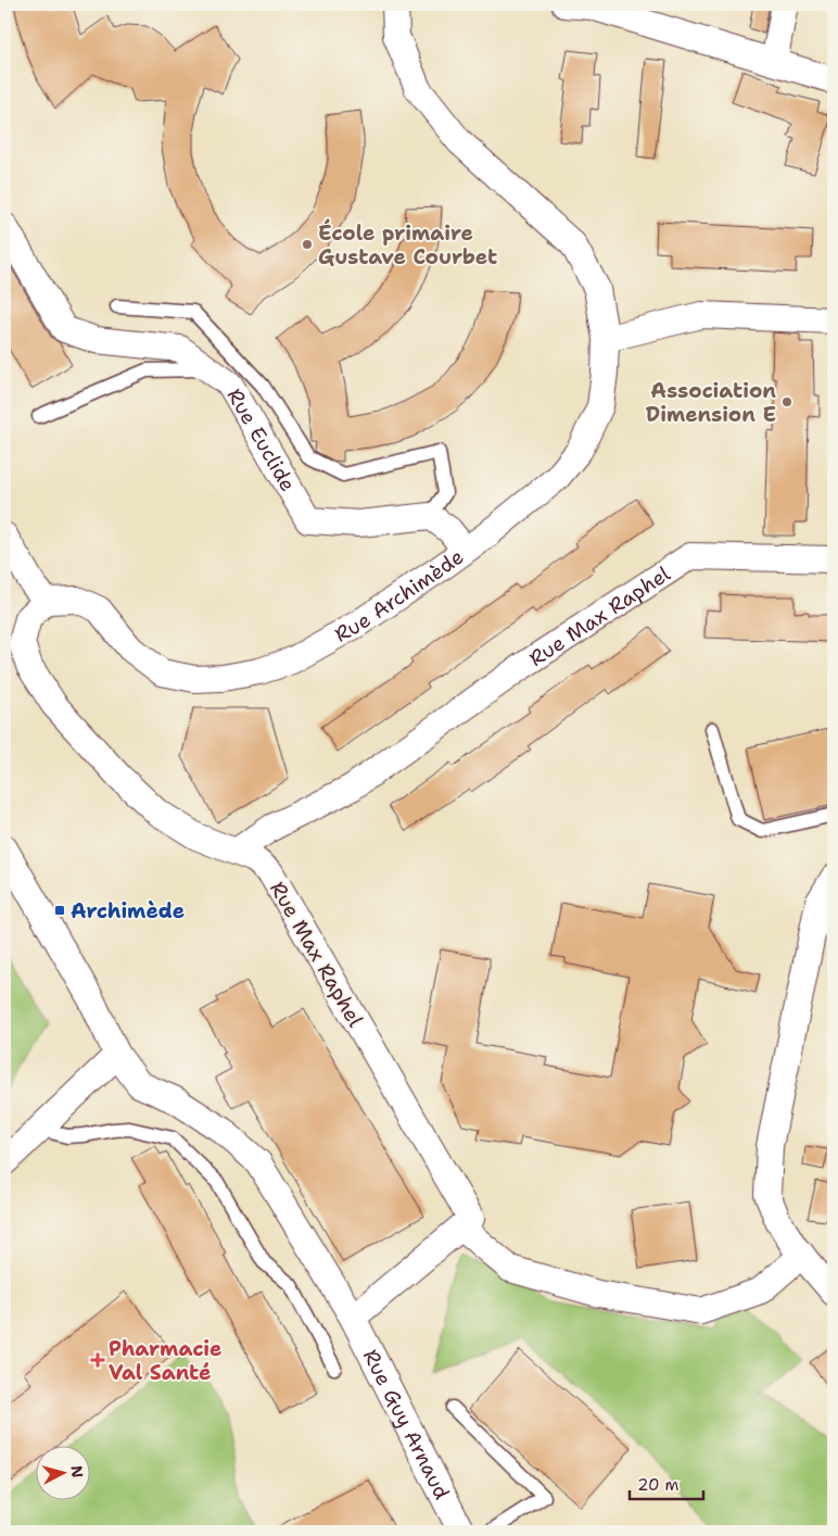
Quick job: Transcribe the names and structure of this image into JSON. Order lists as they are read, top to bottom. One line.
{"streets":{"street":["Rue Euclide","Rue Archimède","Rue Max Raphel","Rue Guy Arnaud"]},"places":{"other":["École primaire Gustave Courbet","Association Dimension E"],"transit":["Archimède"],"health":["Pharmacie Val Santé"]},"scale_bar":"20 m","north":"right"}
